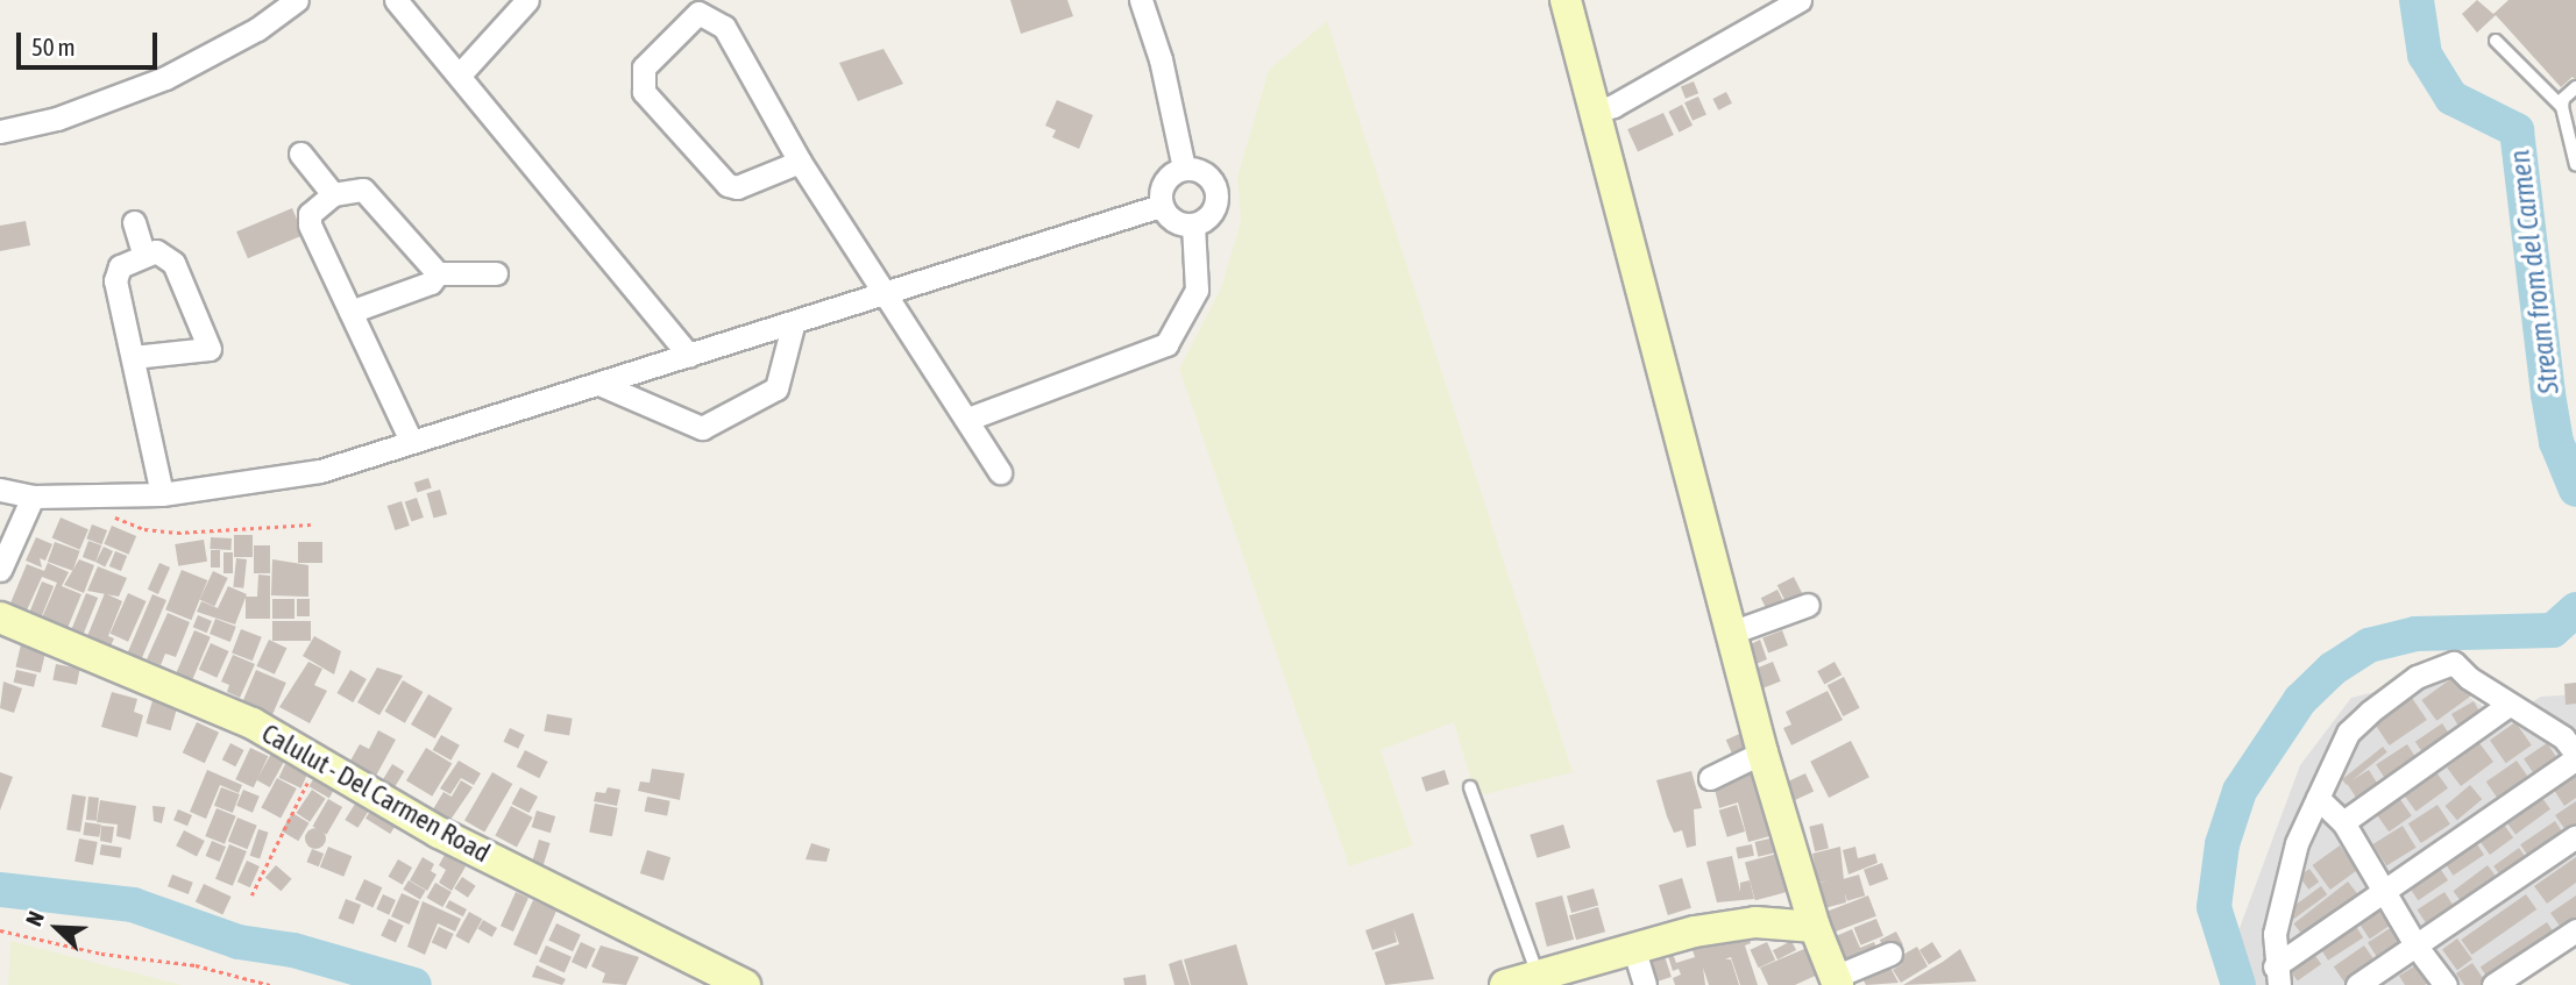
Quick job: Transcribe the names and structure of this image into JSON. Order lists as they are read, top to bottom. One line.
{"streets":{"main road":["Calulut - Del Carmen Road"]},"water":["Stream from del Carmen"],"scale_bar":"50 m","north":"top left"}
